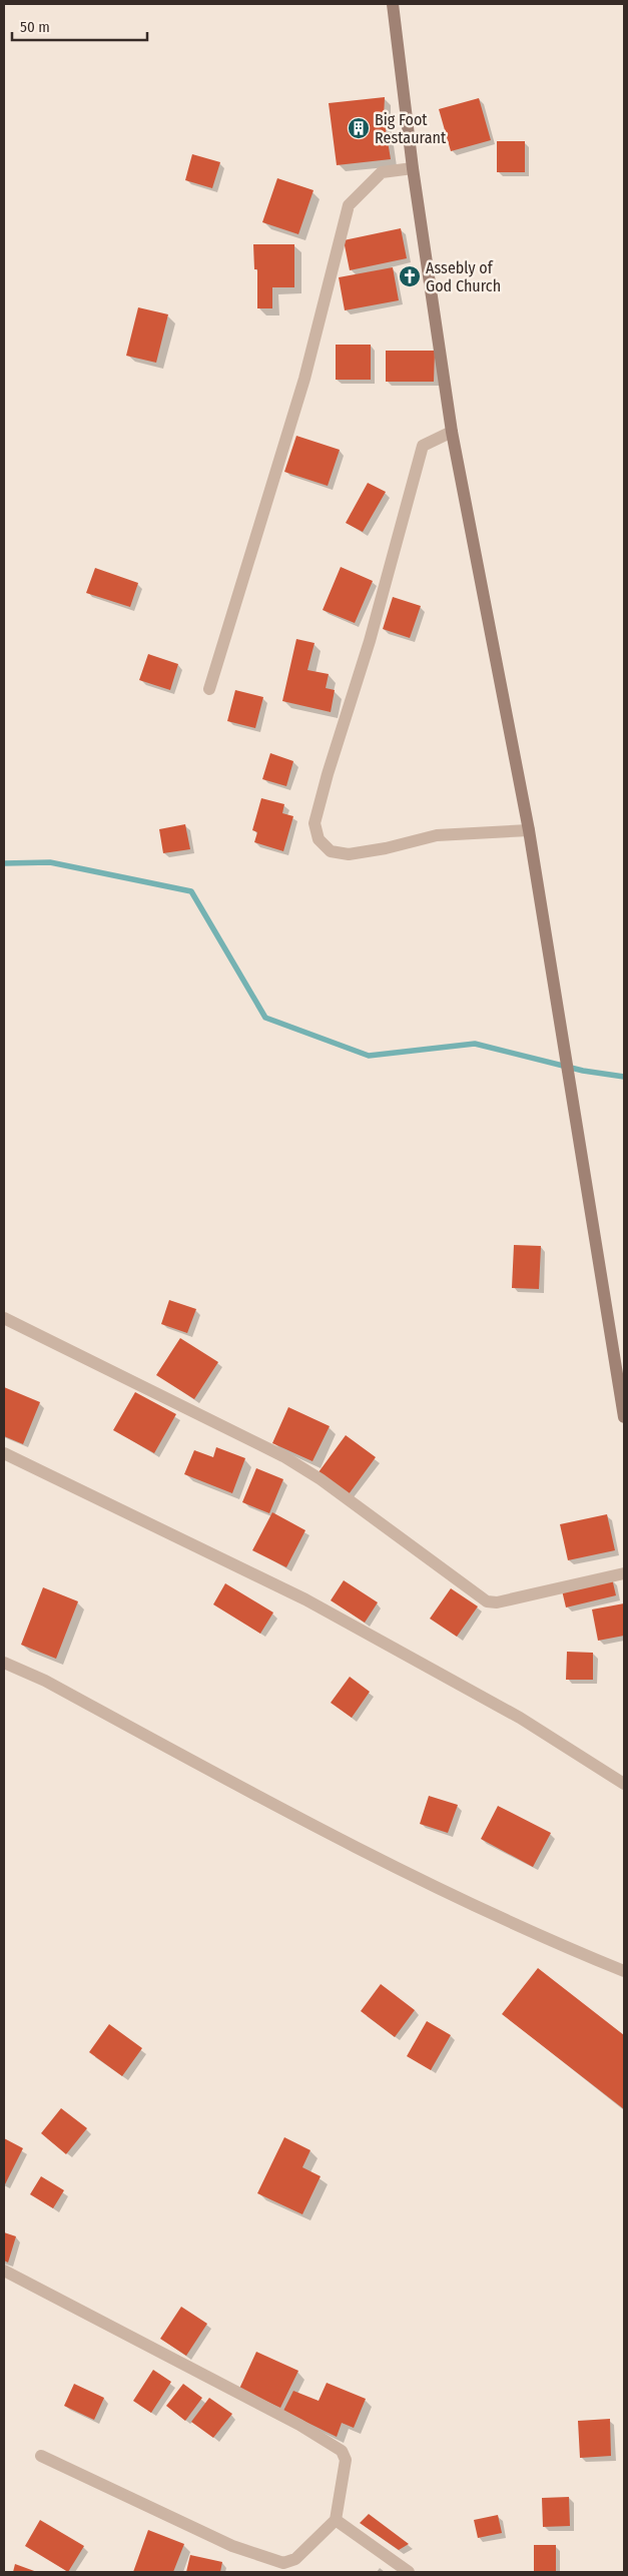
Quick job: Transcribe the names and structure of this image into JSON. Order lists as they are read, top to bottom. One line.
{"places":{"building":["Big Foot Restaurant"],"church":["Assebly of God Church"]},"scale_bar":"50 m"}
